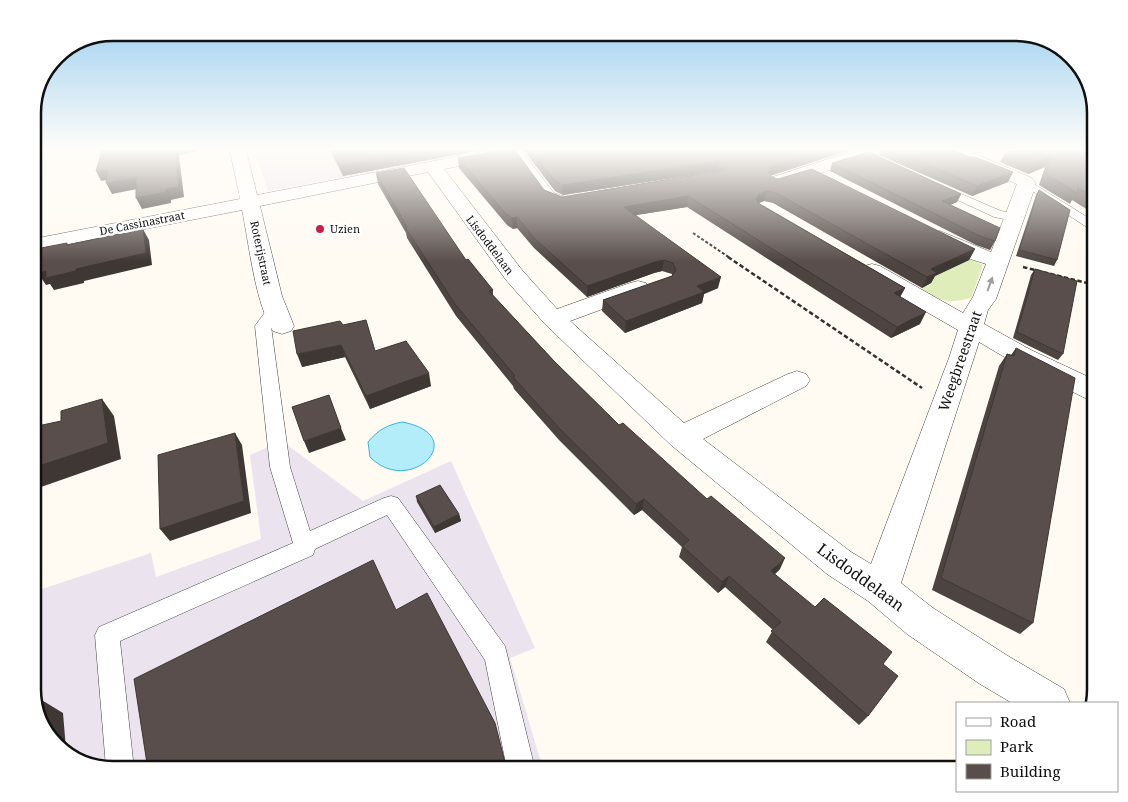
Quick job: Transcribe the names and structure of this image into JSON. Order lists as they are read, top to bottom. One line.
{"streets":{"street":["De Cassinastraat","Lisdoddelaan","Roterijstraat","Weegbreestraat"]},"crossings":[["De Cassinastraat","Roterijstraat"],["Lisdoddelaan","Weegbreestraat"]],"places":["Uzien"],"legend":["Road","Park","Building"]}
